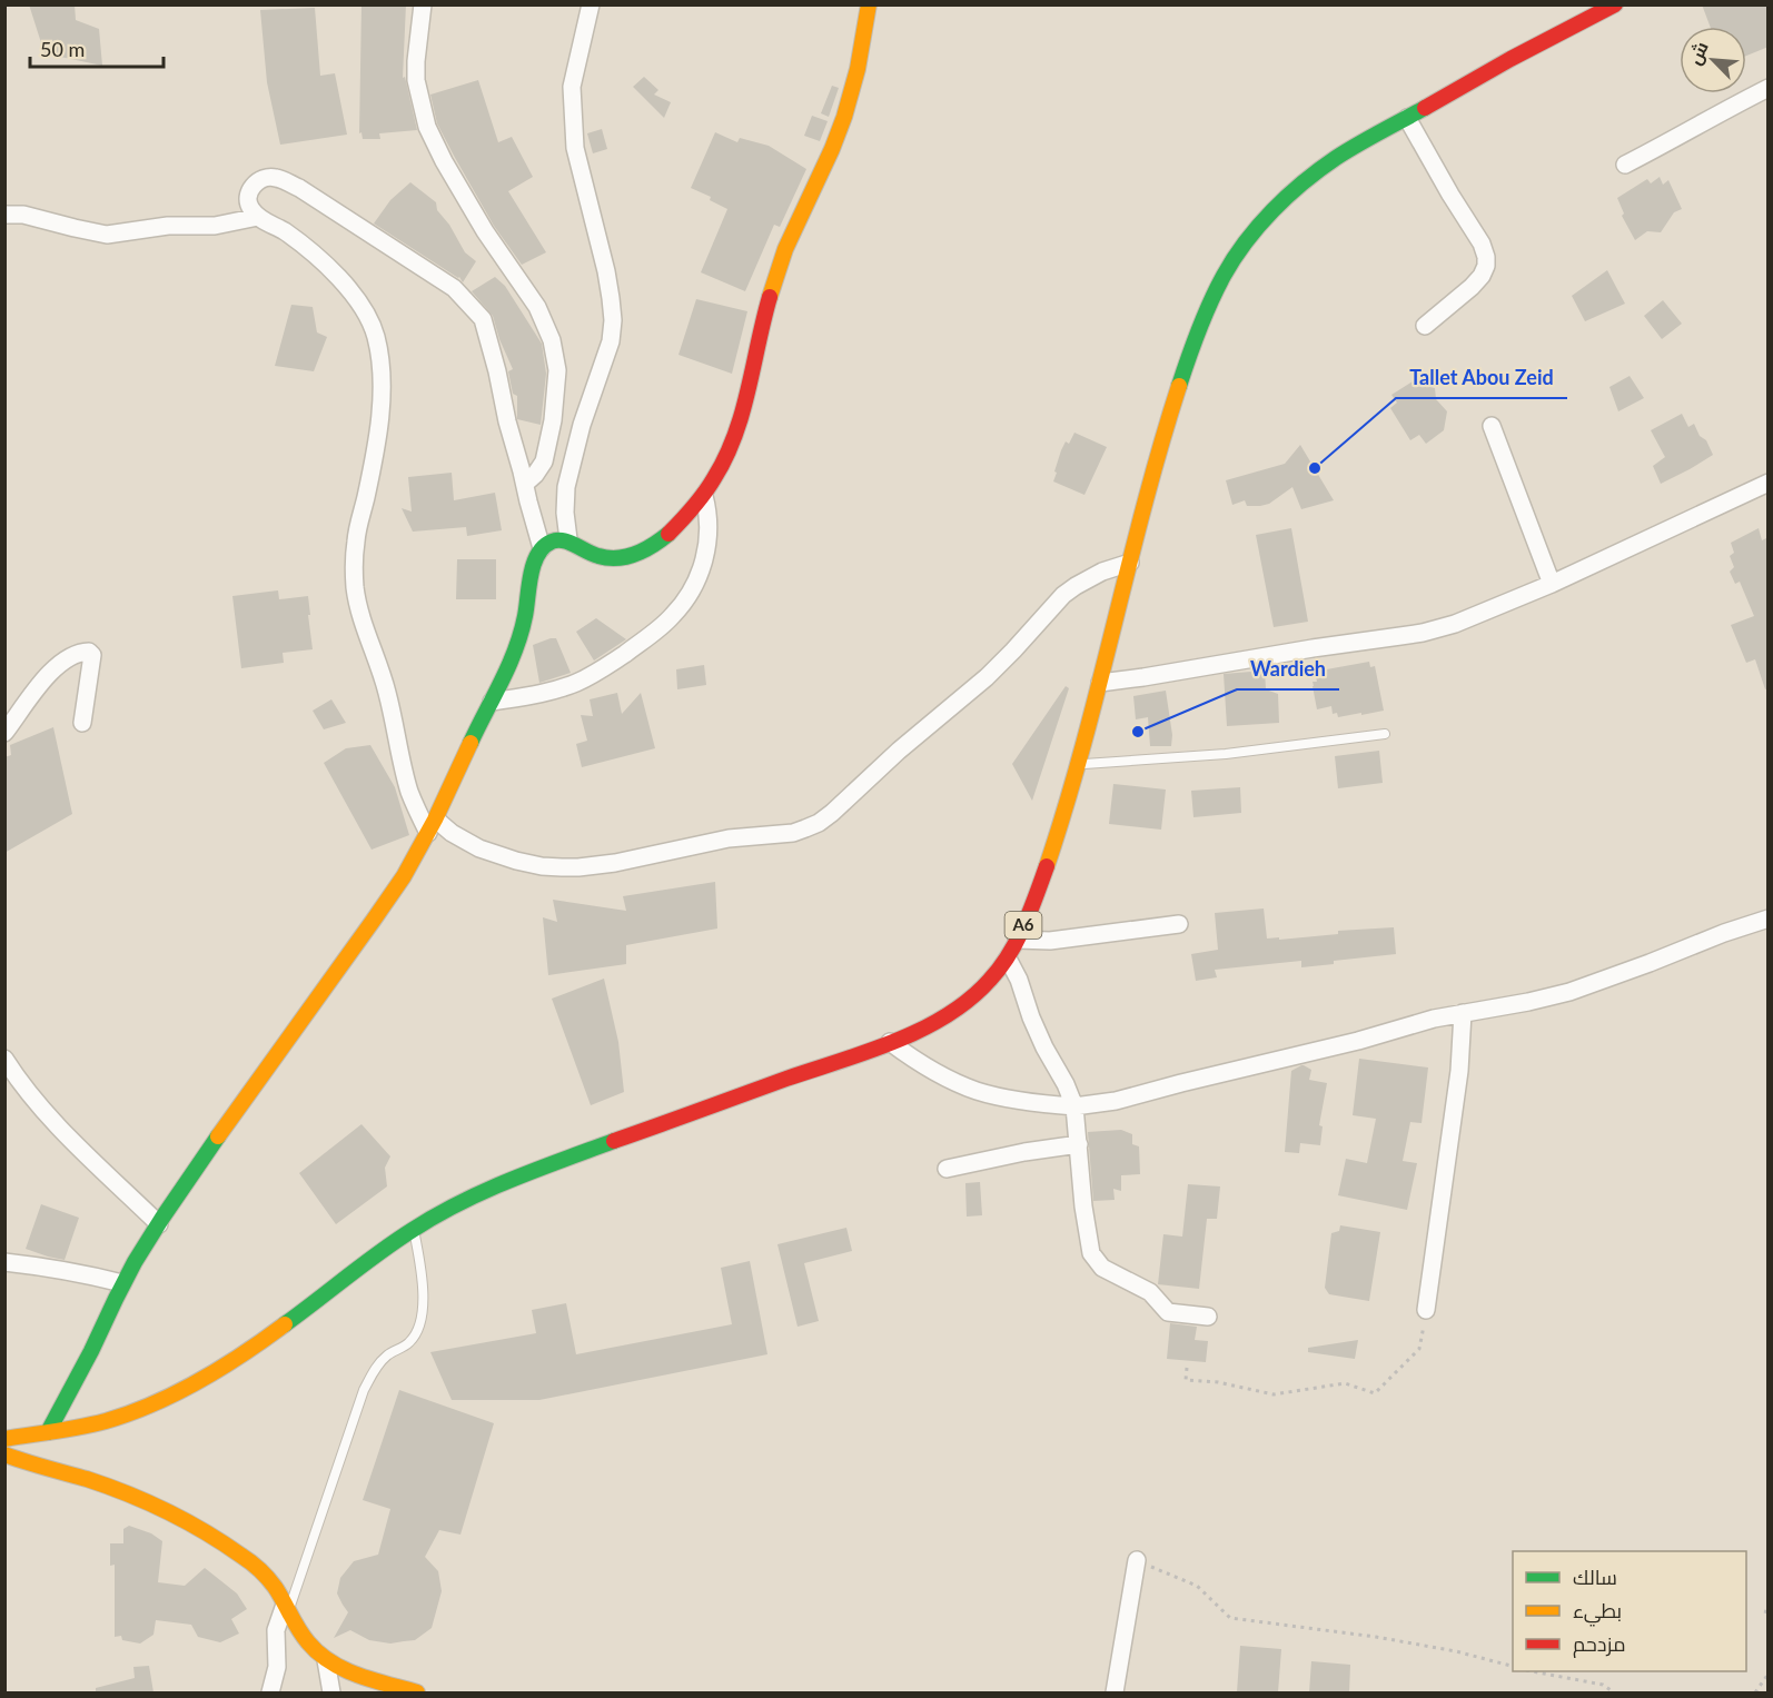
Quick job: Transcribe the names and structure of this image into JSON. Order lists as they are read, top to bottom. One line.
{"streets":{"main road":["A6"]},"places":["Tallet Abou Zeid","Wardieh"],"legend":["سالك","بطيء","مزدحم"],"scale_bar":"50 m","north":"top left"}
